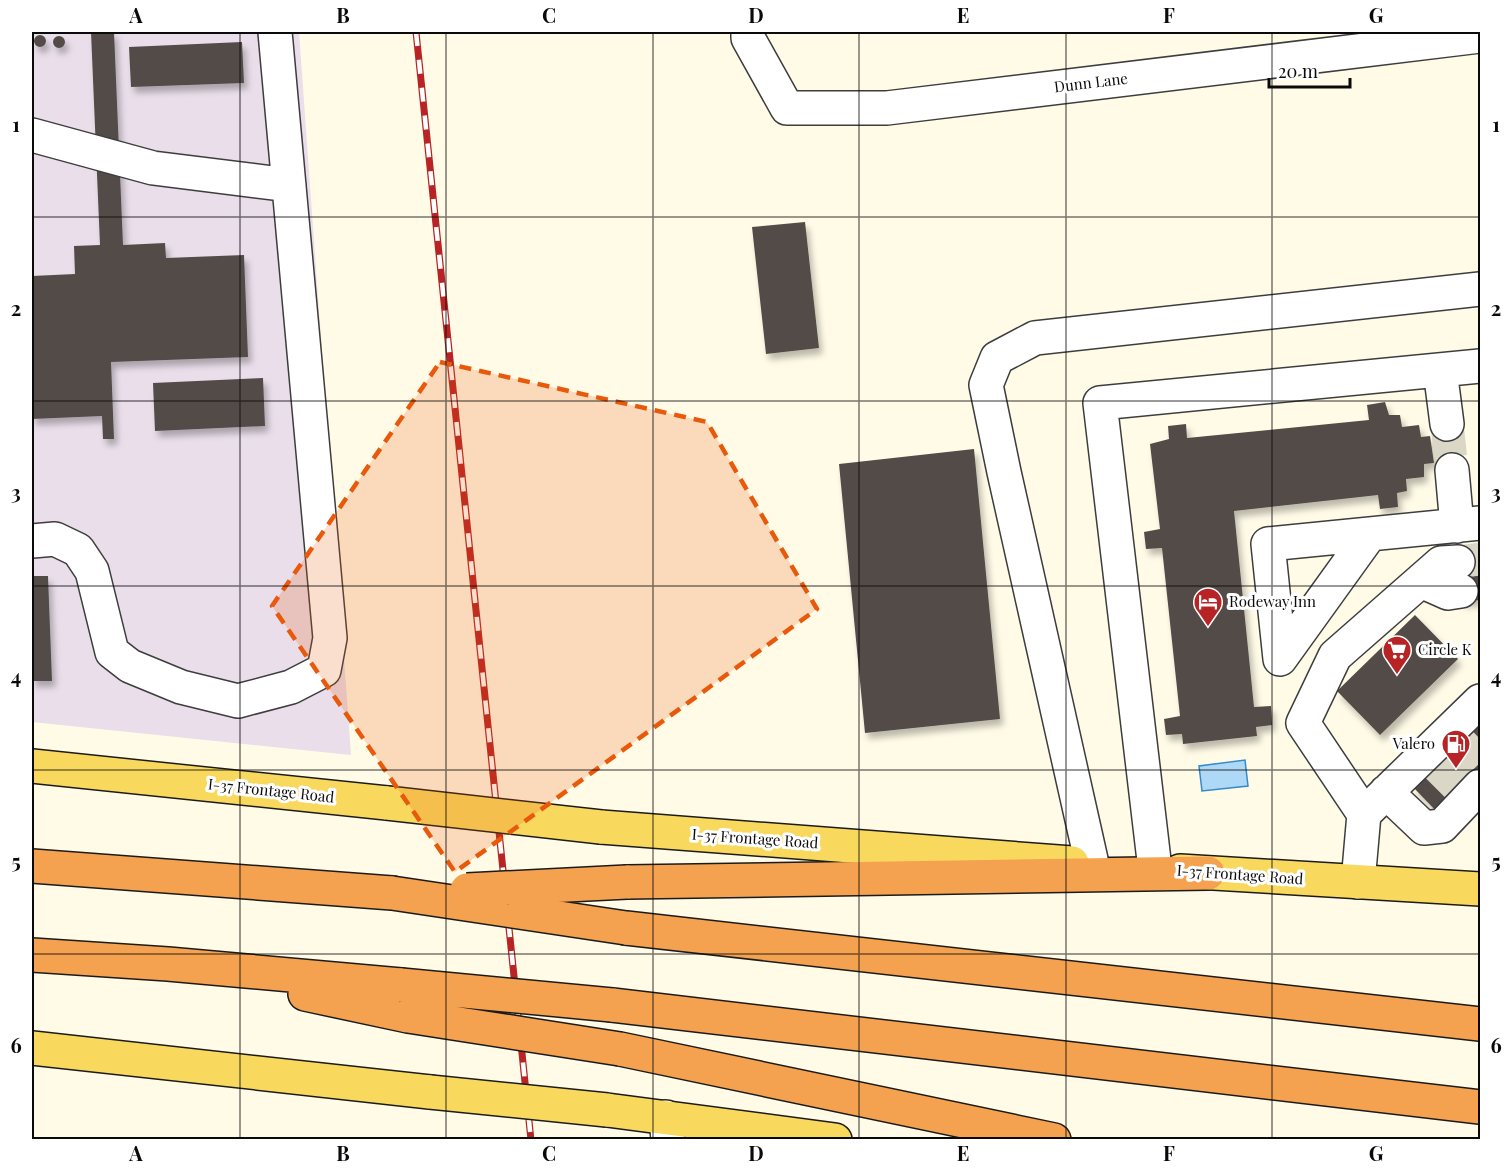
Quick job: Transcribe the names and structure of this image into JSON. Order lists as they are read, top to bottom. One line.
{"streets":{"main road":["I-37 Frontage Road"],"street":["Dunn Lane"]},"places":{"hotel":["Rodeway Inn"],"supermarket":["Circle K"],"fuel station":["Valero"]},"scale_bar":"20 m","grid":{"columns":["A","B","C","D","E","F","G"],"rows":["1","2","3","4","5","6"]}}
